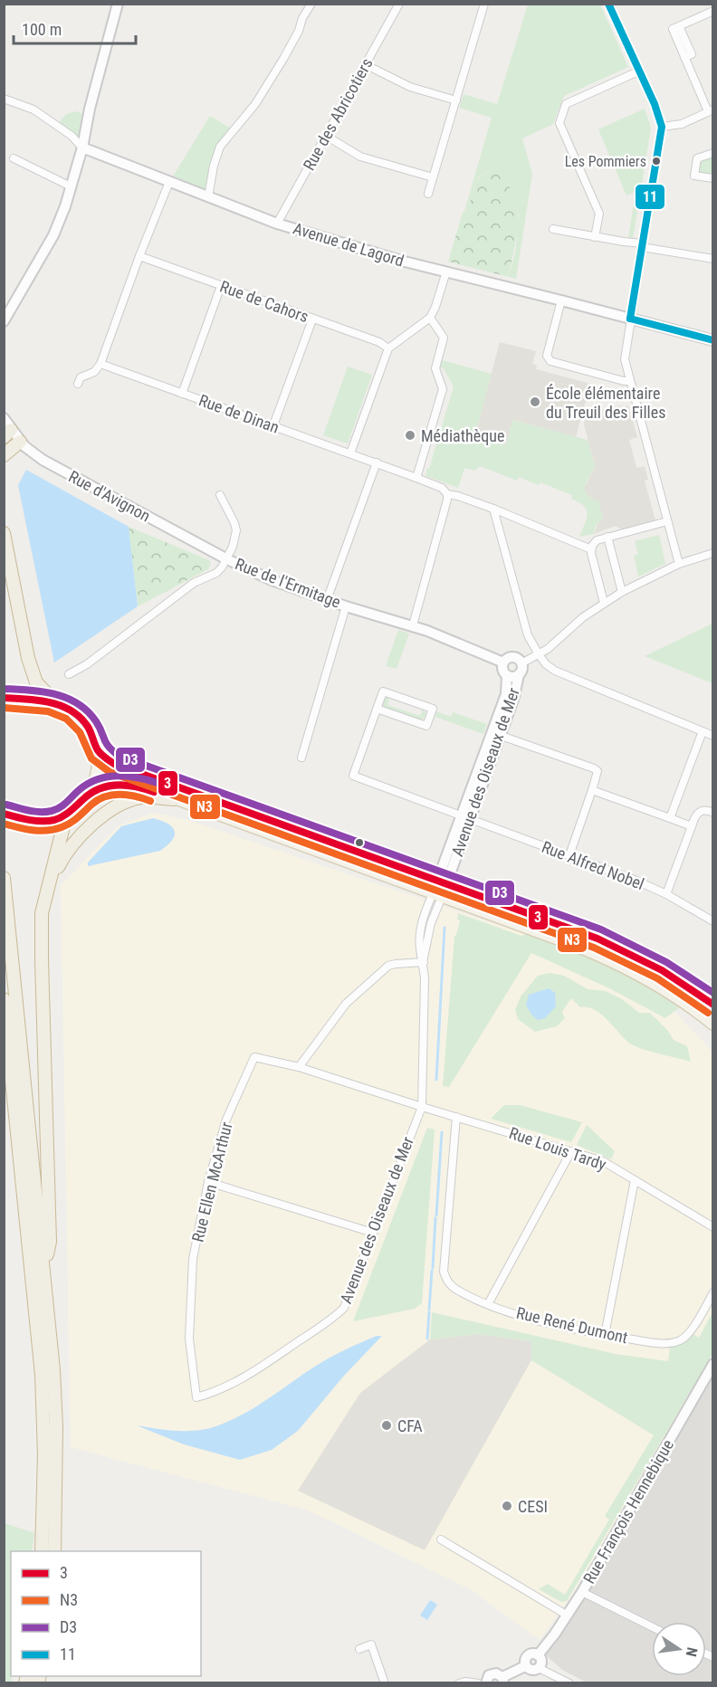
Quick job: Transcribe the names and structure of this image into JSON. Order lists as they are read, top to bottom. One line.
{"streets":{"street":["Rue des Abricotiers","Avenue de Lagord","Rue de Cahors","Rue de Dinan","Rue d'Avignon","Rue de l'Ermitage","Avenue des Oiseaux de Mer","Rue Alfred Nobel","Rue Louis Tardy","Rue Ellen McArthur","Rue René Dumont","Rue François Hennebique"]},"crossings":[["Rue des Abricotiers","Avenue de Lagord"],["Rue d'Avignon","Rue de l'Ermitage"],["Rue de l'Ermitage","Avenue des Oiseaux de Mer"],["Avenue des Oiseaux de Mer","Rue Alfred Nobel"],["Avenue des Oiseaux de Mer","Rue Louis Tardy"],["Avenue des Oiseaux de Mer","Rue Ellen McArthur"],["Rue Louis Tardy","Rue Ellen McArthur"],["Rue Louis Tardy","Rue René Dumont"]],"places":["Les Pommiers","École élémentaire du Treuil des Filles","Médiathèque","CFA","CESI"],"lines":["transit line 11","transit line D3","transit line 3","transit line N3"],"legend":["3","N3","D3","11"],"scale_bar":"100 m","north":"right"}
